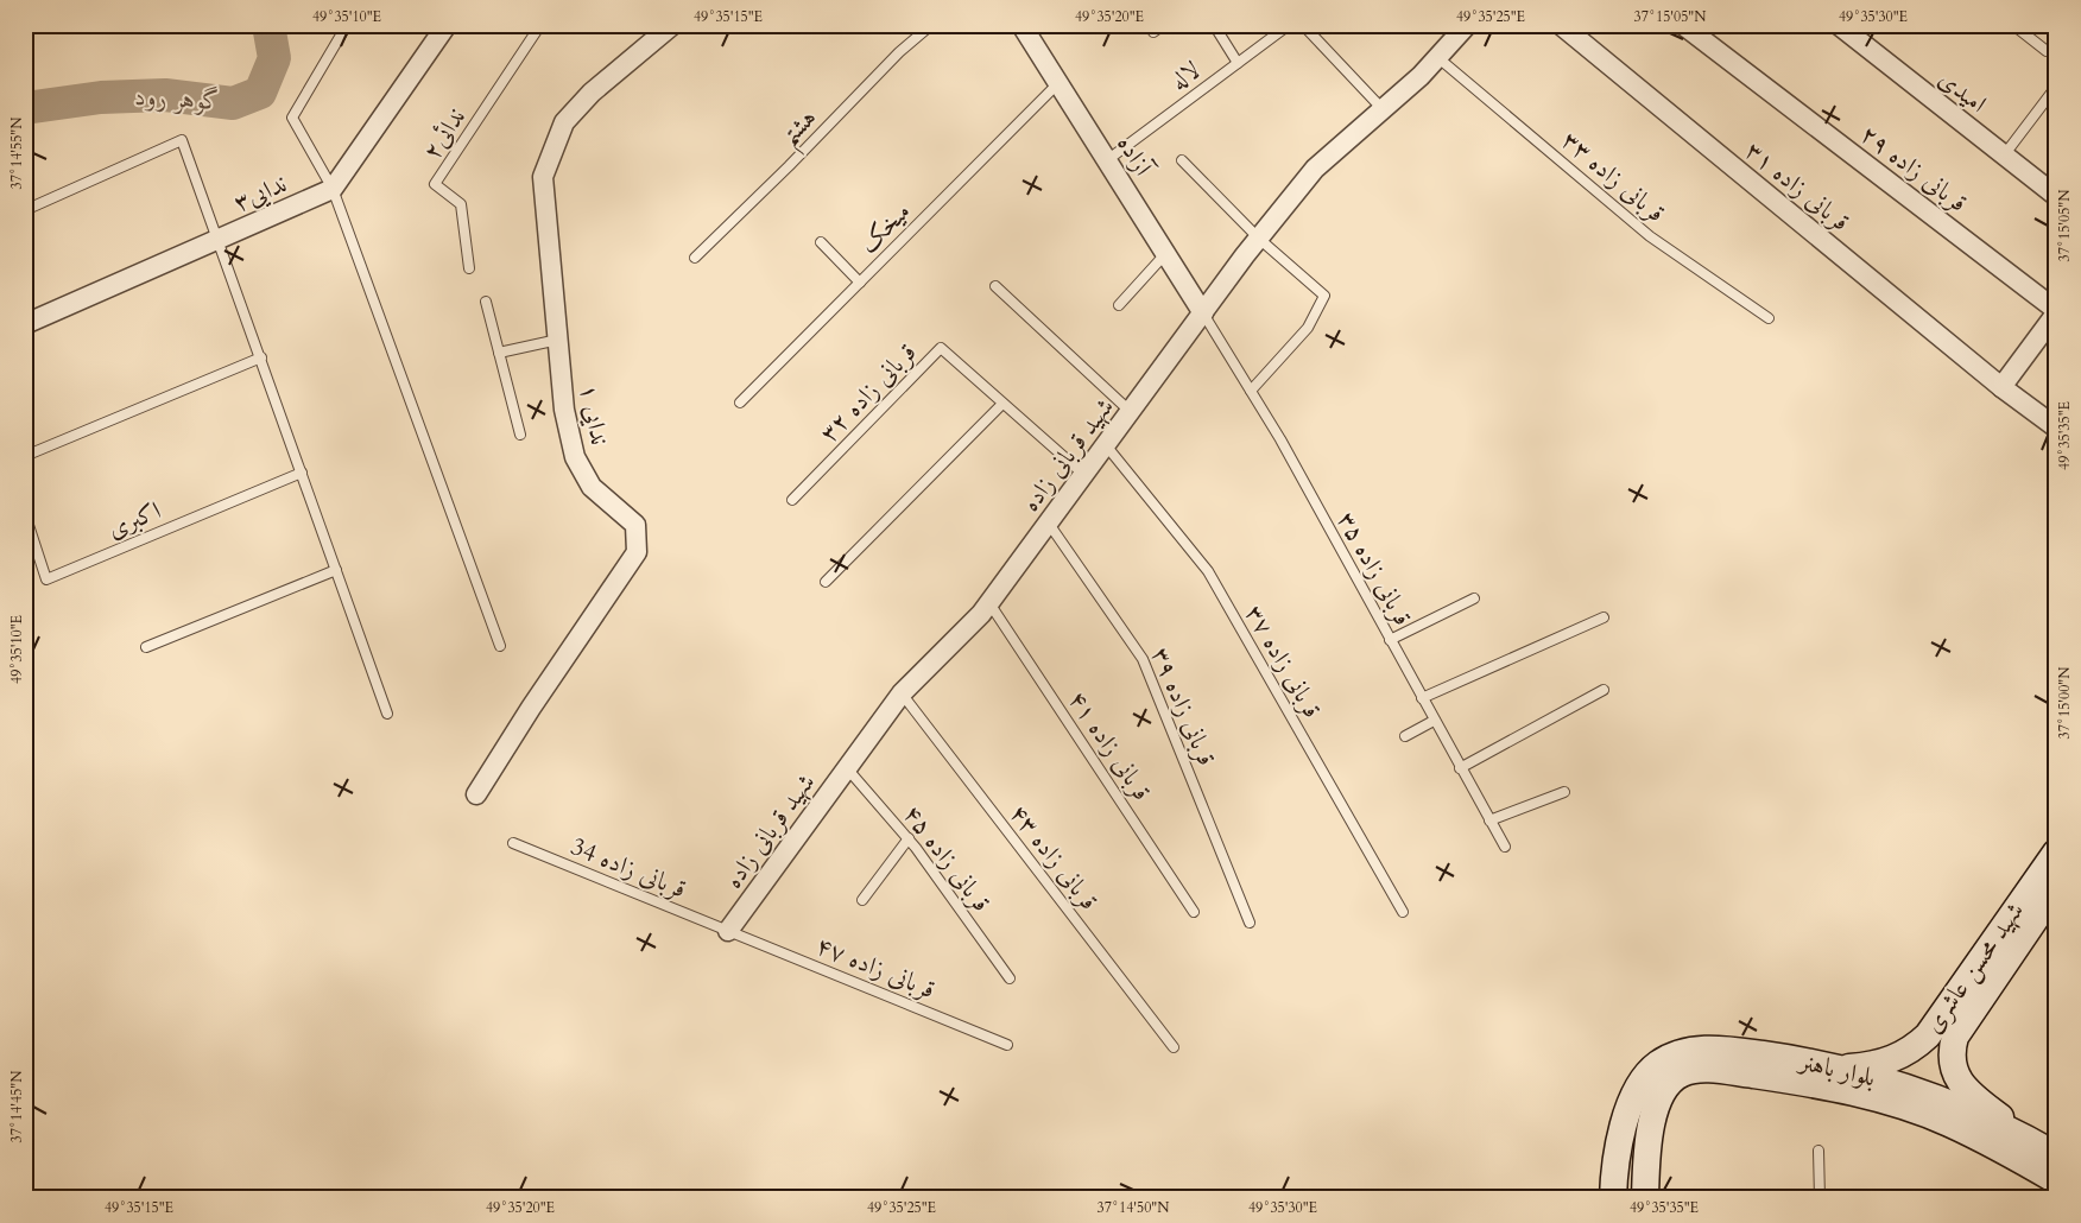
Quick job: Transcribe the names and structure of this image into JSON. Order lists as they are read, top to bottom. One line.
{"streets":{"main road":["شهید محسن عاشری","بلوار باهنر"],"street":["امیدی","آزاده","قربانی زاده ۲۹","قربانی زاده ۳۱","ندایی۳","ندایی ۱","شهید قربانی زاده"],"lane":["لاله","هشتم","ندائی۲","قربانی زاده ۳۳","میخک","قربانی زاده ۳۲","اکبری","قربانی زاده ۳۵","قربانی زاده ۳۷","قربانی زاده ۳۹","قربانی زاده ۴۱","قربانی زاده ۴۳","قربانی زاده ۴۵","قربانی زاده 34","قربانی زاده ۴۷"]},"crossings":[["لاله","آزاده"],["آزاده","میخک"],["آزاده","شهید قربانی زاده"],["آزاده","قربانی زاده ۳۵"],["قربانی زاده ۳۳","شهید قربانی زاده"],["قربانی زاده ۳۲","شهید قربانی زاده"],["شهید قربانی زاده","قربانی زاده ۳۵"],["شهید قربانی زاده","قربانی زاده ۳۷"],["شهید قربانی زاده","قربانی زاده ۳۹"],["شهید قربانی زاده","قربانی زاده ۴۱"],["شهید قربانی زاده","قربانی زاده ۴۳"],["شهید قربانی زاده","قربانی زاده ۴۵"],["شهید قربانی زاده","قربانی زاده 34"],["شهید قربانی زاده","قربانی زاده ۴۷"],["قربانی زاده 34","قربانی زاده ۴۷"],["شهید محسن عاشری","بلوار باهنر"]],"water":["گوهر رود"],"coordinates":["49°35'10\"E","49°35'15\"E","49°35'20\"E","49°35'25\"E","37°15'05\"N","49°35'30\"E","37°14'55\"N","49°35'35\"E","37°15'00\"N","37°14'45\"N","37°14'50\"N"]}
